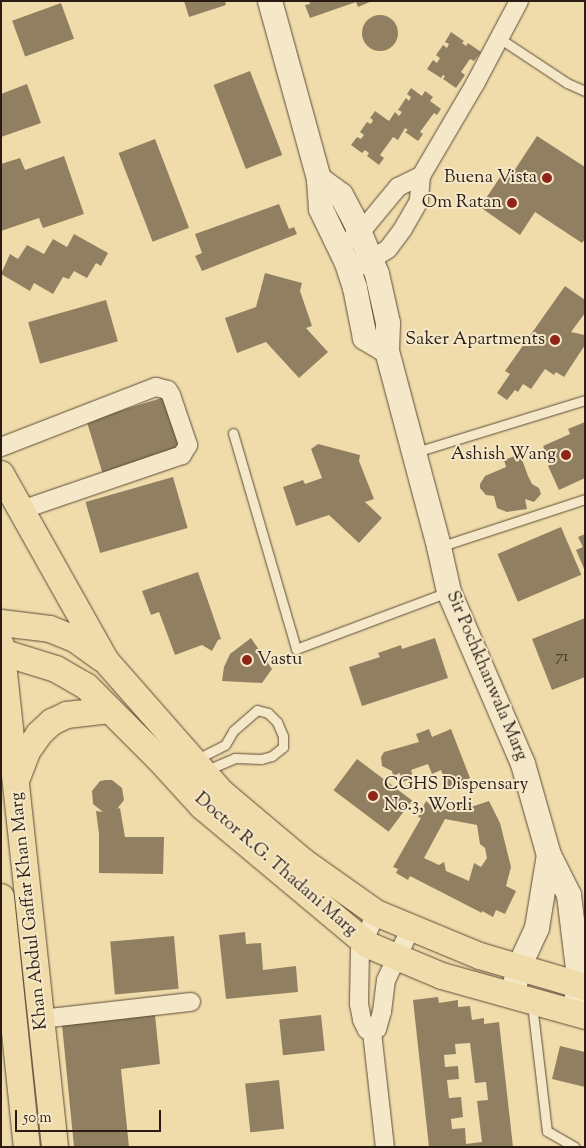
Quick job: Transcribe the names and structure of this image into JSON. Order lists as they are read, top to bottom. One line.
{"streets":{"main road":["Doctor R.G. Thadani Marg","Khan Abdul Gaffar Khan Marg"],"street":["Sir Pochkhanwala Marg"]},"crossings":[["Sir Pochkhanwala Marg","Doctor R.G. Thadani Marg"],["Doctor R.G. Thadani Marg","Khan Abdul Gaffar Khan Marg"]],"places":["Buena Vista","Om Ratan","Saker Apartments","Ashish Wang","Vastu","CGHS Dispensary No.3, Worli"],"house_numbers":["71"],"scale_bar":"50 m"}
